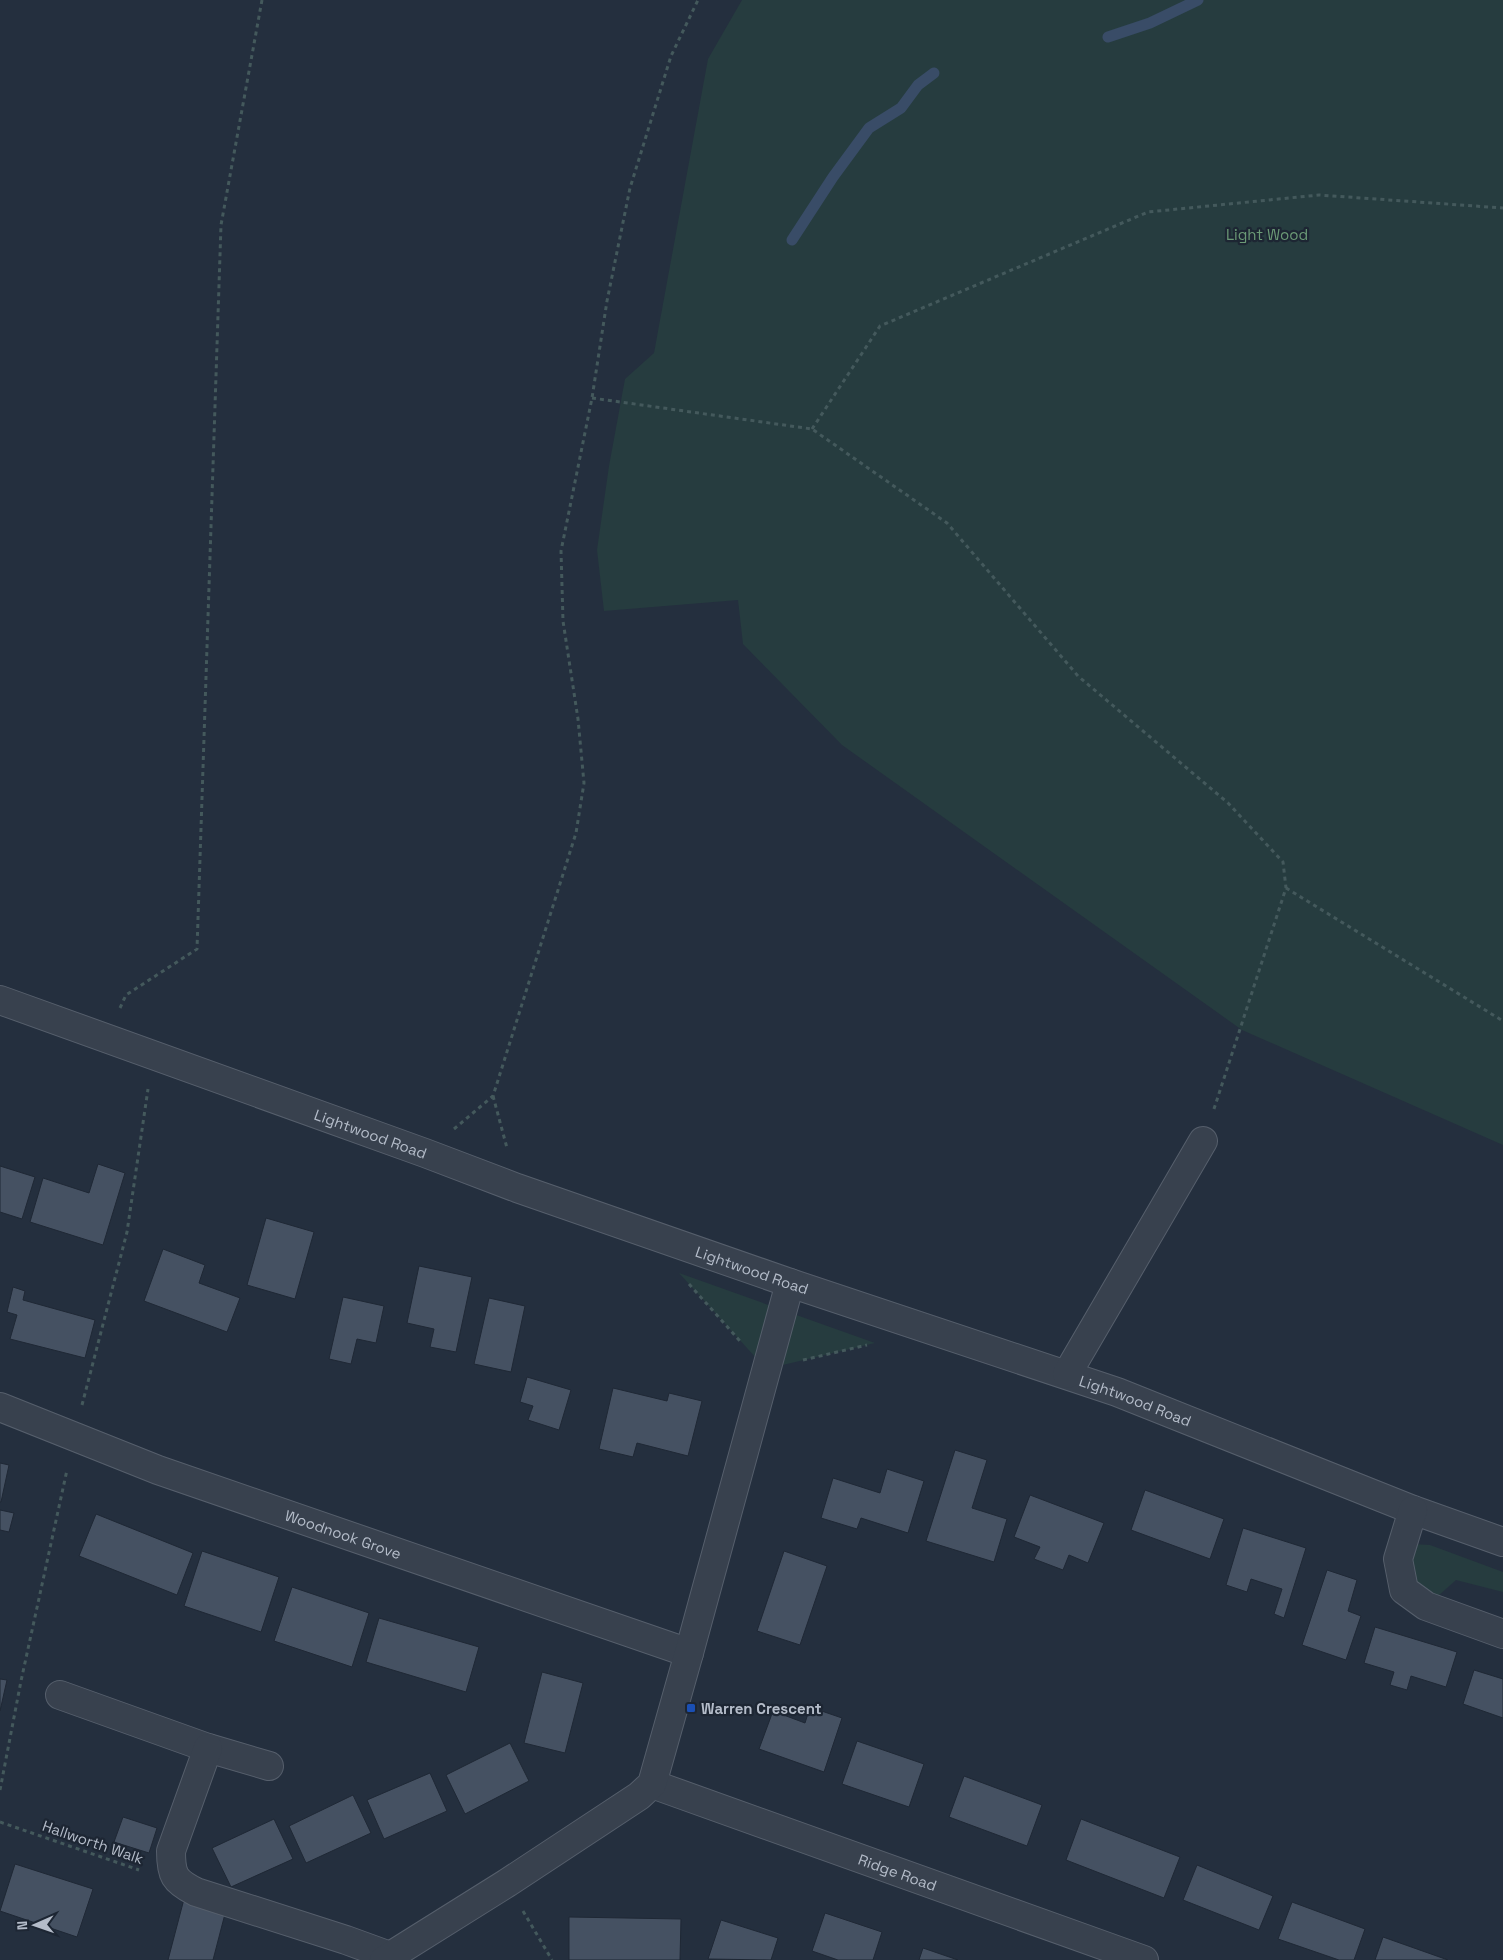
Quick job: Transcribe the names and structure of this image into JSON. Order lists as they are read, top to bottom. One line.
{"streets":{"street":["Lightwood Road","Woodnook Grove","Ridge Road"],"path":["Hallworth Walk"]},"parks":["Light Wood"],"places":{"transit":["Warren Crescent"]},"north":"left"}
